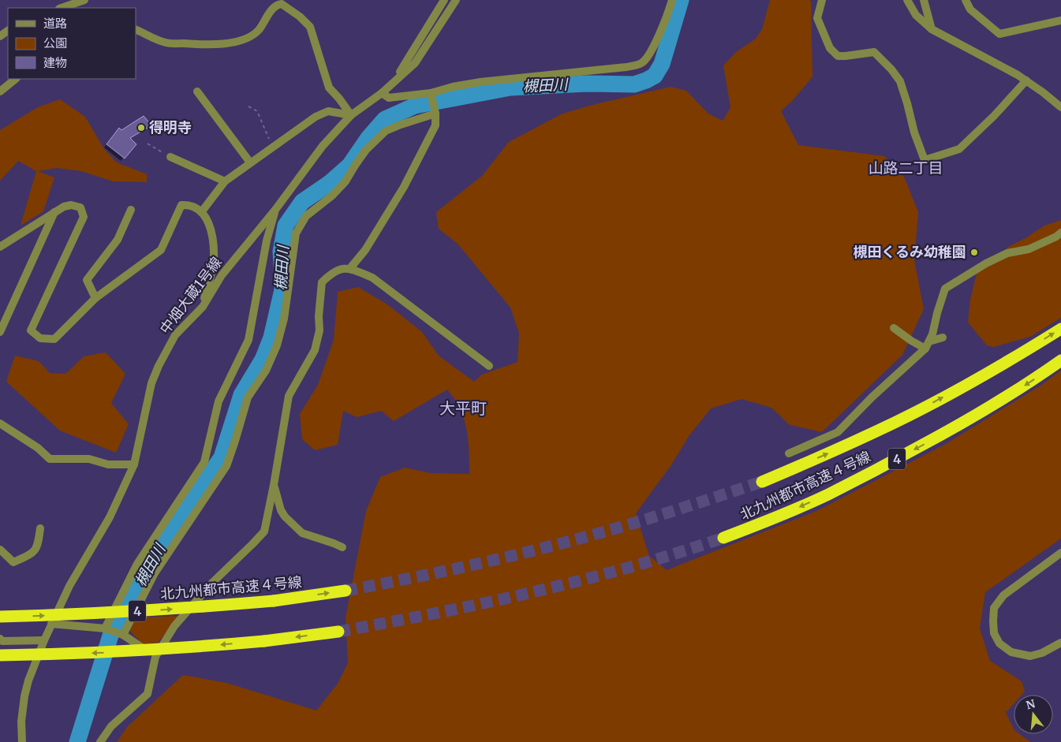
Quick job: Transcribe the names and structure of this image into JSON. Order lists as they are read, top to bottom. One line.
{"streets":{"highway":["4","北九州都市高速４号線"],"street":["中畑大蔵1号線"]},"districts":["山路二丁目","大平町"],"water":["槻田川"],"places":["得明寺","槻田くるみ幼稚園"],"legend":["道路","公園","建物"],"north":"top"}
